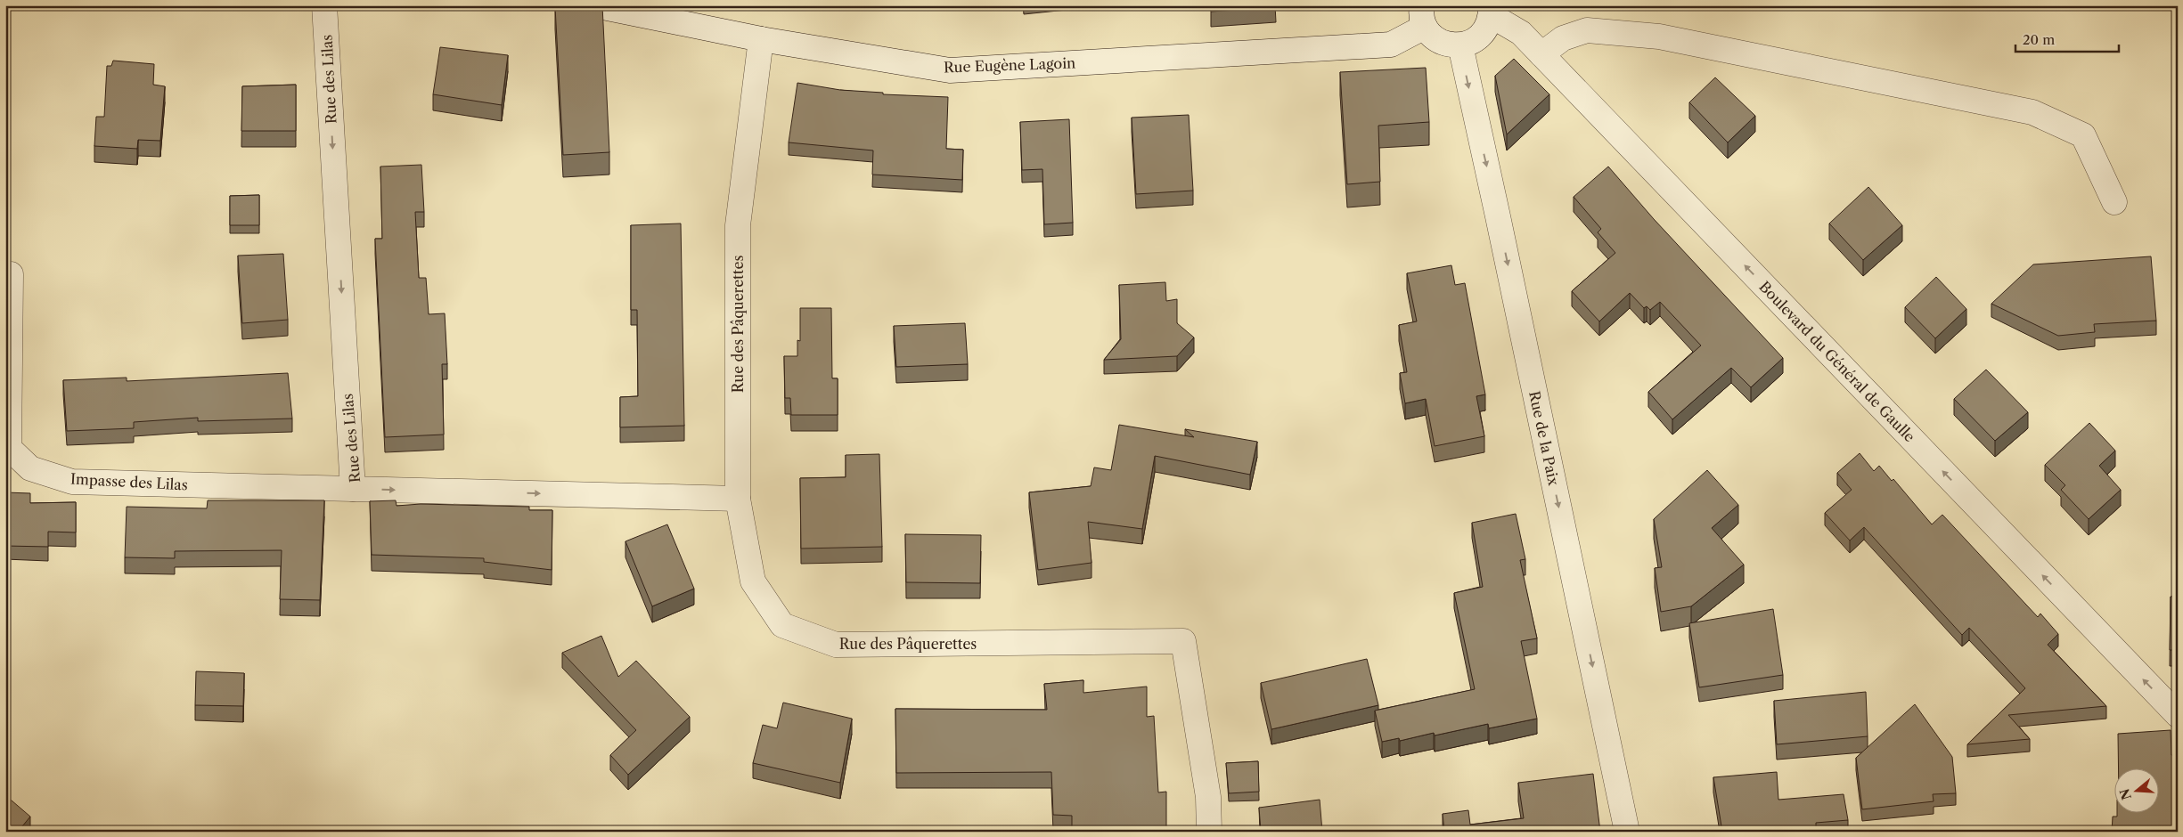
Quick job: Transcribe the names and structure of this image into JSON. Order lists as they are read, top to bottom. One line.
{"streets":{"street":["Rue Eugène Lagoin","Rue des Lilas","Rue des Pâquerettes","Boulevard du Général de Gaulle","Rue de la Paix","Impasse des Lilas"]},"crossings":[["Rue Eugène Lagoin","Rue des Pâquerettes"],["Rue des Lilas","Rue des Pâquerettes"],["Rue des Lilas","Impasse des Lilas"]],"one_way":["Boulevard du Général de Gaulle","Rue de la Paix"],"scale_bar":"20 m","north":"left"}
